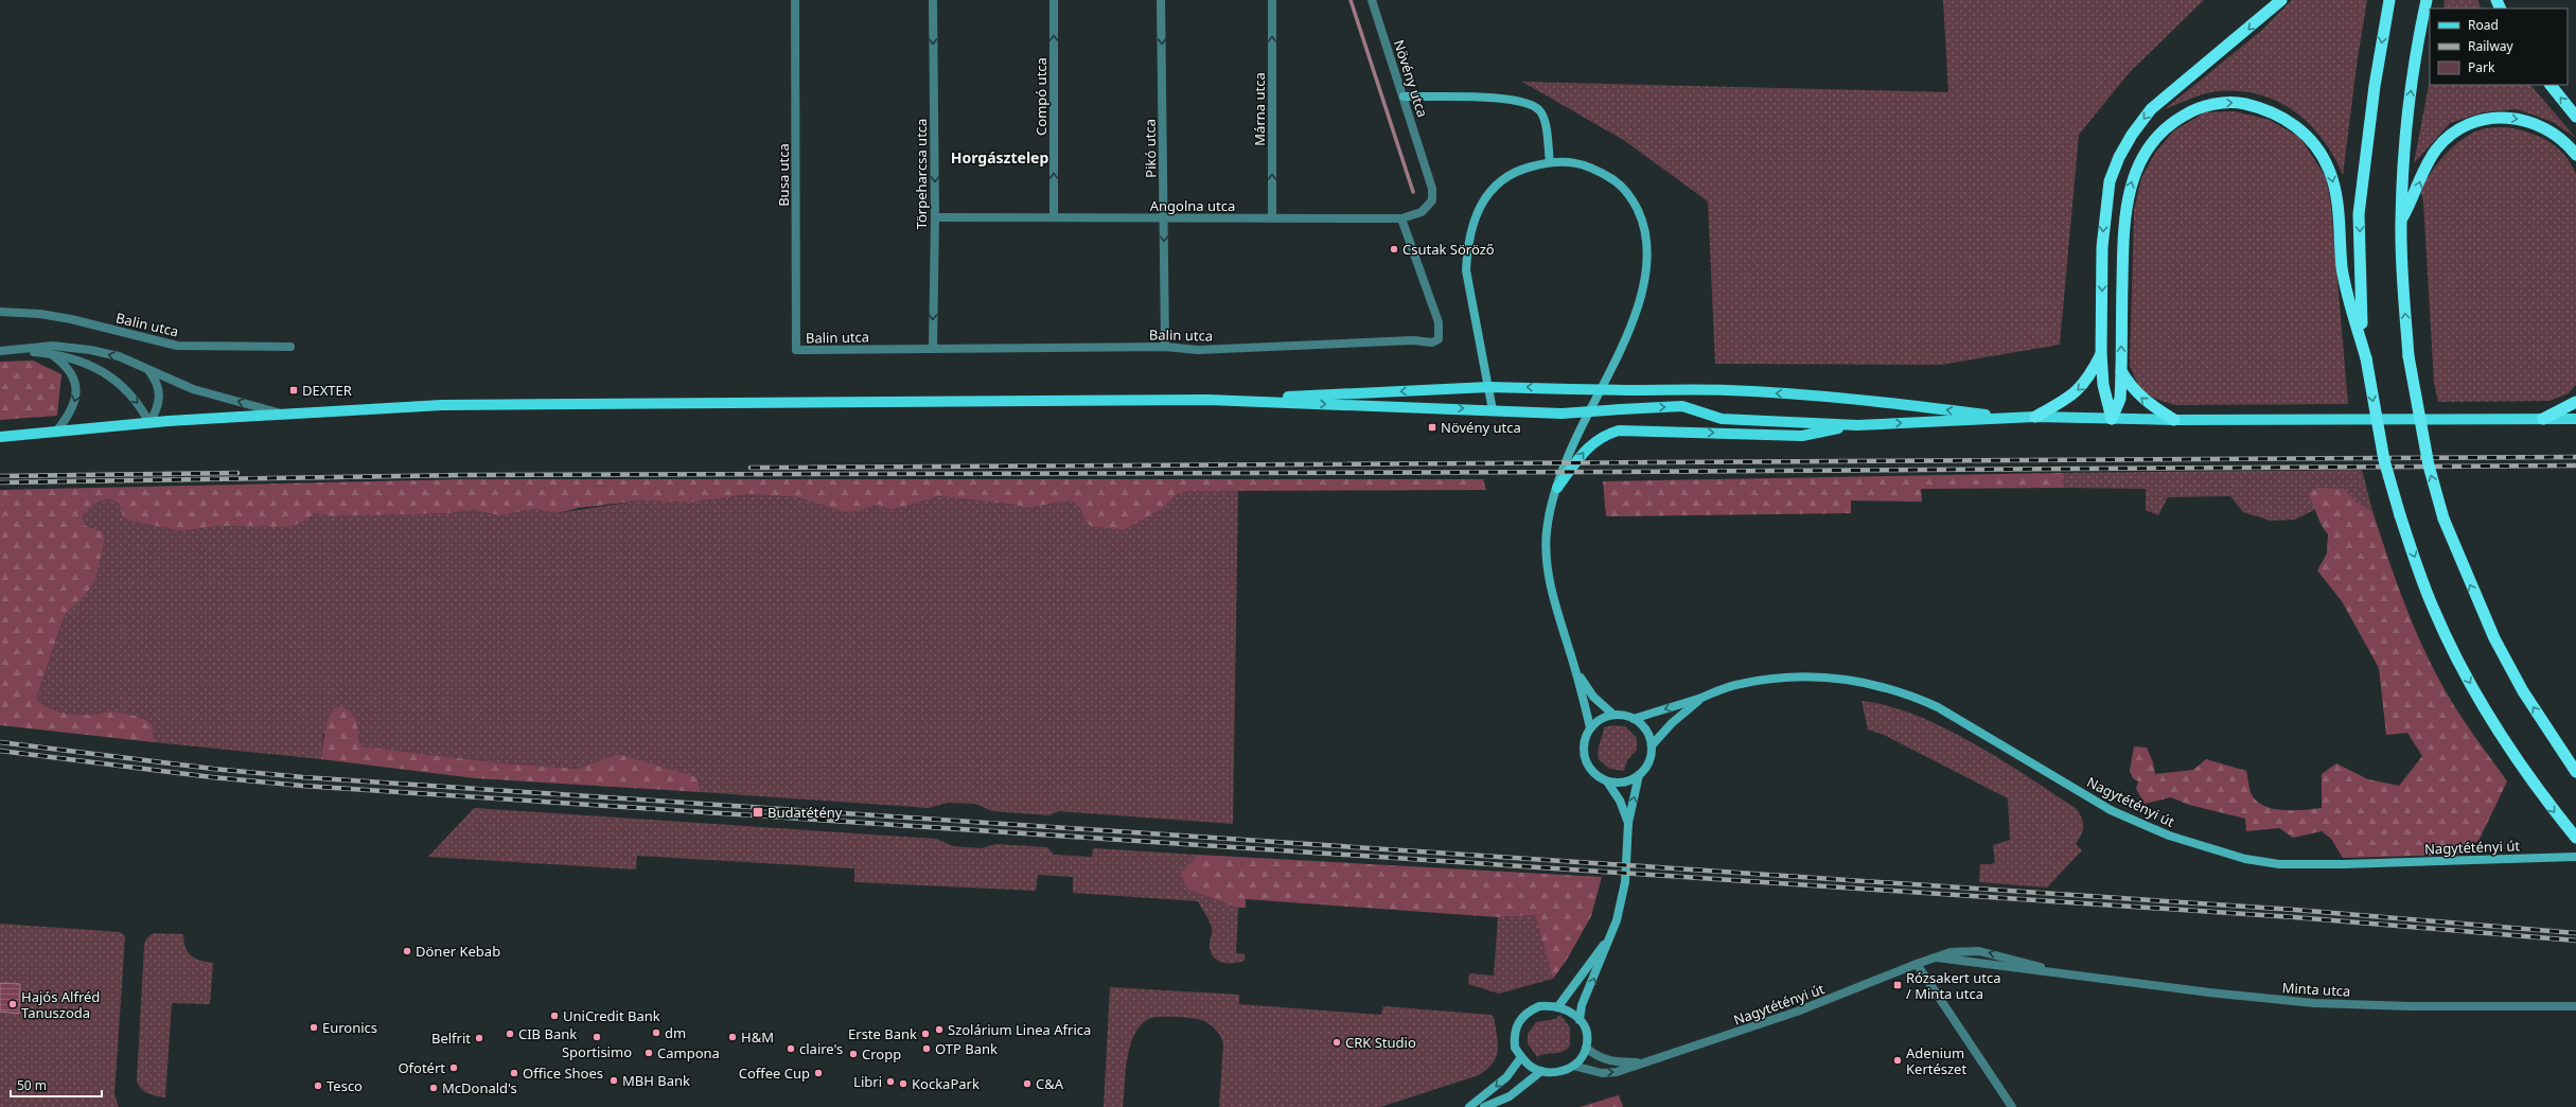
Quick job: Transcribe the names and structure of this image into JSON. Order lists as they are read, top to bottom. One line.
{"streets":{"main road":["Nagytétényi út"],"street":["Növény utca","Compó utca","Márna utca","Pikó utca","Törpeharcsa utca","Busa utca","Angolna utca","Balin utca","Minta utca"]},"crossings":[["Növény utca","Angolna utca"],["Compó utca","Angolna utca"],["Márna utca","Angolna utca"],["Pikó utca","Angolna utca"],["Pikó utca","Balin utca"],["Törpeharcsa utca","Angolna utca"],["Törpeharcsa utca","Balin utca"],["Busa utca","Balin utca"],["Angolna utca","Balin utca"],["Nagytétényi út","Minta utca"]],"one_way":["Compó utca","Márna utca","Pikó utca","Törpeharcsa utca"],"districts":["Horgásztelep"],"places":{"other":["Csutak Söröző","Döner Kebab","Hajós Alfréd Tanuszoda","UniCredit Bank","Euronics","Szolárium Linea Africa","dm","CIB Bank","Erste Bank","Sportisimo","H&M","Belfrit","CRK Studio","claire's","OTP Bank","Campona","Cropp","Adenium Kertészet","Ofotért","Office Shoes","Coffee Cup","MBH Bank","Libri","KockaPark","C&A","Tesco","McDonald's"],"transit":["DEXTER","Növény utca","Budatétény","Rózsakert utca / Minta utca"]},"legend":["Road","Railway","Park"],"scale_bar":"50 m"}
